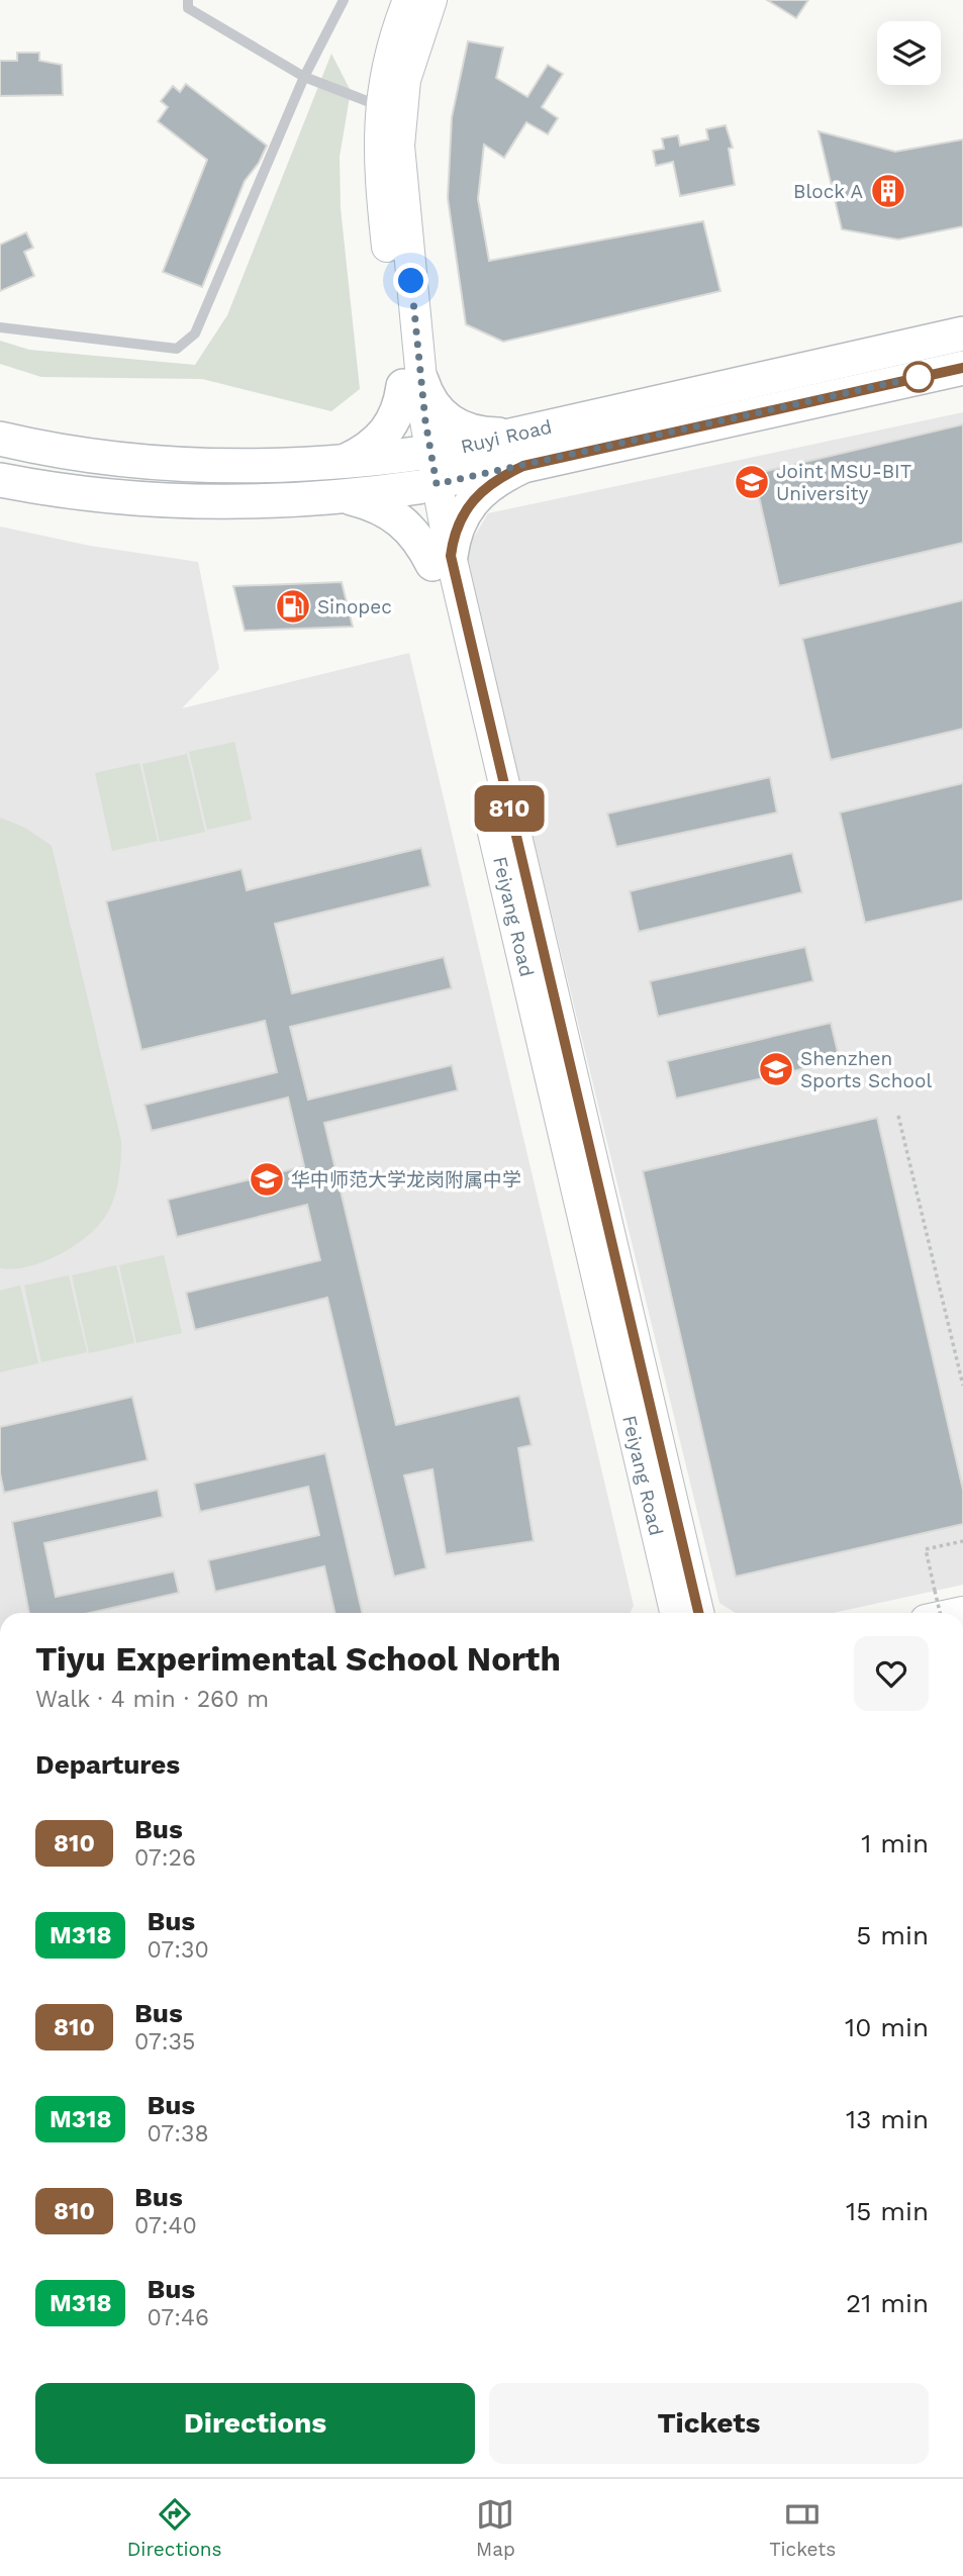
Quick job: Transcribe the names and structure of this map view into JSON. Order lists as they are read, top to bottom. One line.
{"streets":{"main road":["Ruyi Road"],"street":["Feiyang Road"]},"crossings":[["Ruyi Road","Feiyang Road"]],"places":{"building":["Block A"],"school or university":["Joint MSU-BIT University","Shenzhen Sports School","华中师范大学龙岗附属中学"],"fuel station":["Sinopec"]},"lines":["bus line 810"],"page":{"on_map":"810","heading":[["Tiyu Experimental School North","Walk · 4 min · 260 m"],"Departures"],"list":[{"mark":"810","name":"Bus","note":"07:26","value":"1 min"},{"mark":"M318","name":"Bus","note":"07:30","value":"5 min"},{"mark":"810","name":"Bus","note":"07:35","value":"10 min"},{"mark":"M318","name":"Bus","note":"07:38","value":"13 min"},{"mark":"810","name":"Bus","note":"07:40","value":"15 min"},{"mark":"M318","name":"Bus","note":"07:46","value":"21 min"}],"buttons":["Directions","Tickets"],"tabs":["Directions","Map","Tickets"]}}
